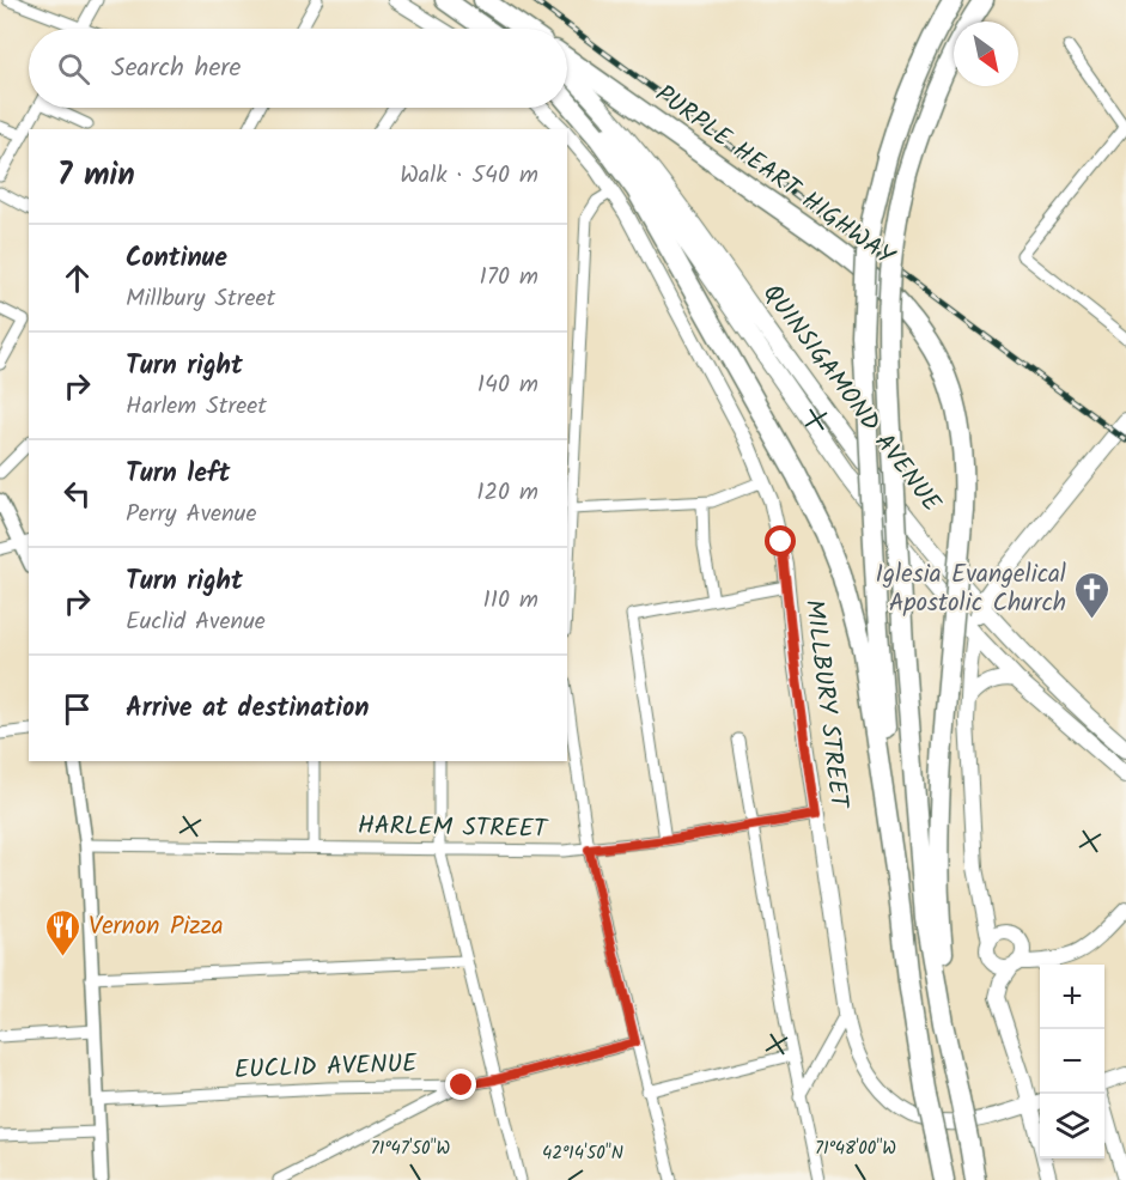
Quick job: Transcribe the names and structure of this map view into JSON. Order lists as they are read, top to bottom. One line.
{"streets":{"highway":["PURPLE HEART HIGHWAY"],"main road":["QUINSIGAMOND AVENUE","MILLBURY STREET"],"street":["HARLEM STREET","EUCLID AVENUE"]},"crossings":[["MILLBURY STREET","HARLEM STREET"]],"places":{"church":["Iglesia Evangelical Apostolic Church"],"restaurant":["Vernon Pizza"]},"north":"bottom right","page":{"search":"Search here","heading":["7 min","Walk · 540 m"],"list":[["Continue","Millbury Street","170 m"],["Turn right","Harlem Street","140 m"],["Turn left","Perry Avenue","120 m"],["Turn right","Euclid Avenue","110 m"],"Arrive at destination"],"map_buttons":["+","−"]},"coordinates":["71°47'50\"W","71°48'00\"W","42°14'50\"N"]}
